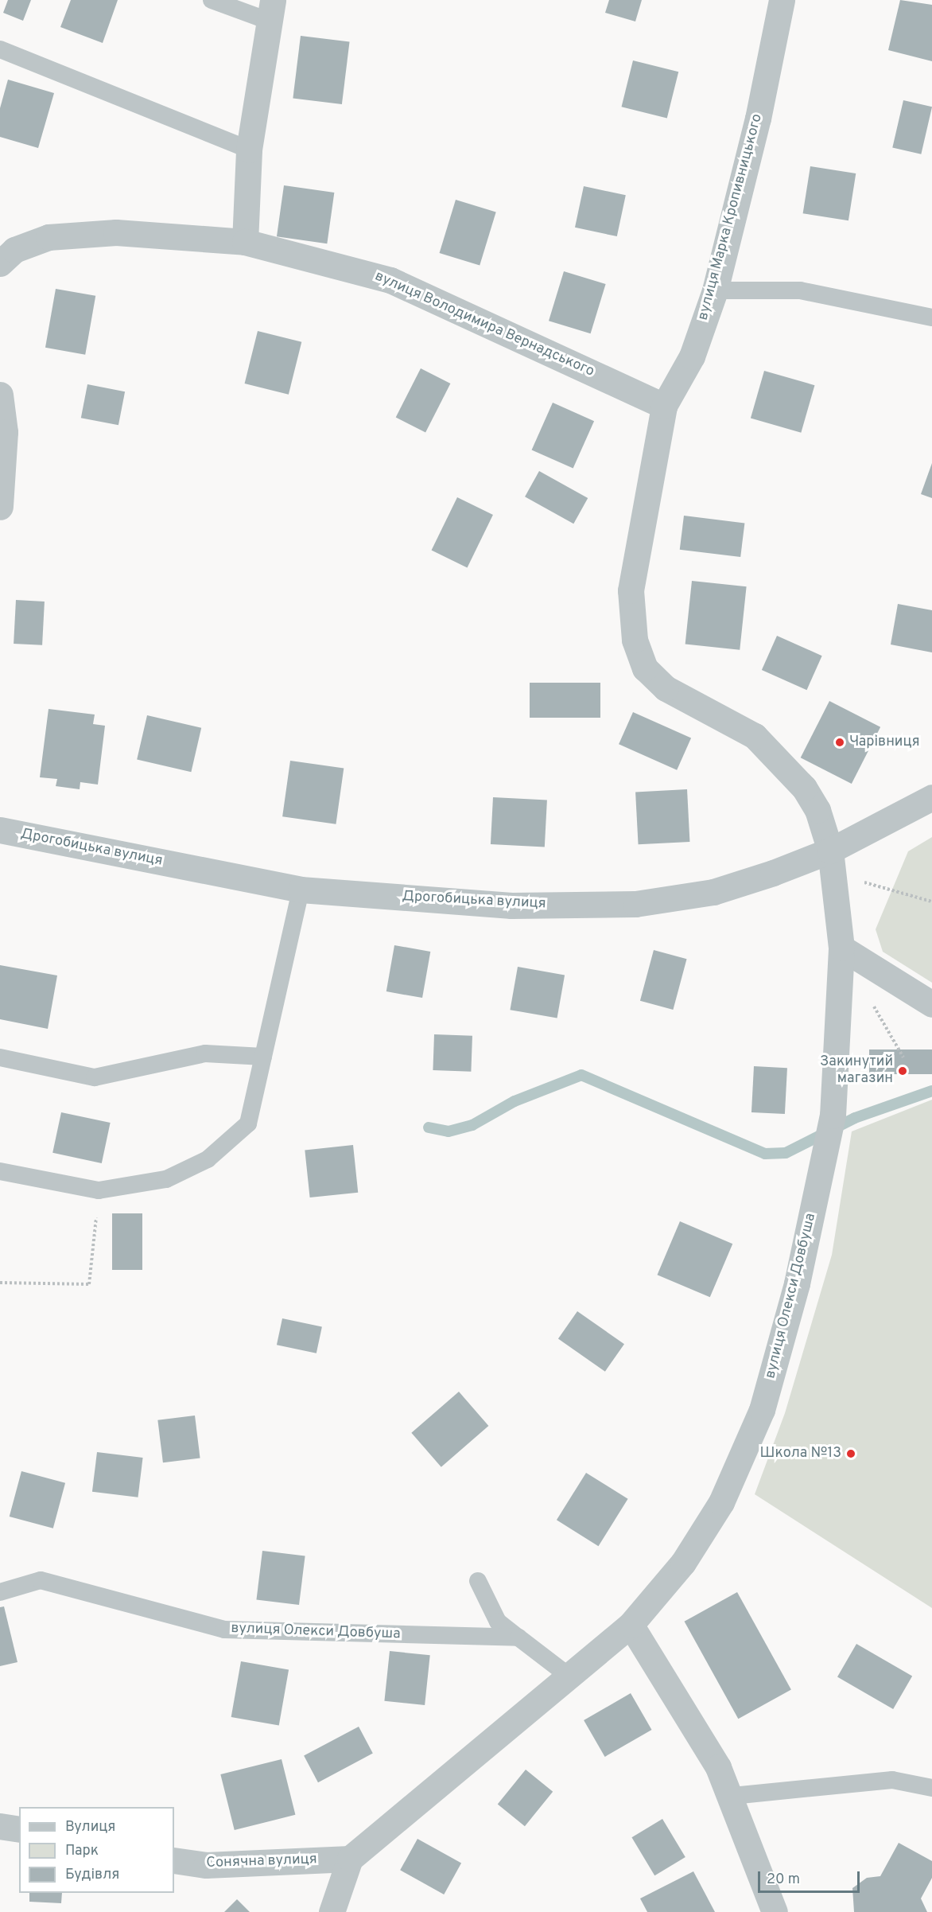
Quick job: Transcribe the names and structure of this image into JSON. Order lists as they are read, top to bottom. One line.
{"streets":{"street":["вулиця Марка Кропивницького","вулиця Володимира Вернадського","Дрогобицька вулиця","вулиця Олекси Довбуша","Сонячна вулиця"]},"crossings":[["вулиця Марка Кропивницького","вулиця Володимира Вернадського"],["вулиця Марка Кропивницького","Дрогобицька вулиця"],["вулиця Марка Кропивницького","вулиця Олекси Довбуша"],["Дрогобицька вулиця","вулиця Олекси Довбуша"],["вулиця Олекси Довбуша","Сонячна вулиця"]],"places":["Чарівниця","Закинутий магазин","Школа №13"],"legend":["Вулиця","Парк","Будівля"],"scale_bar":"20 m"}
